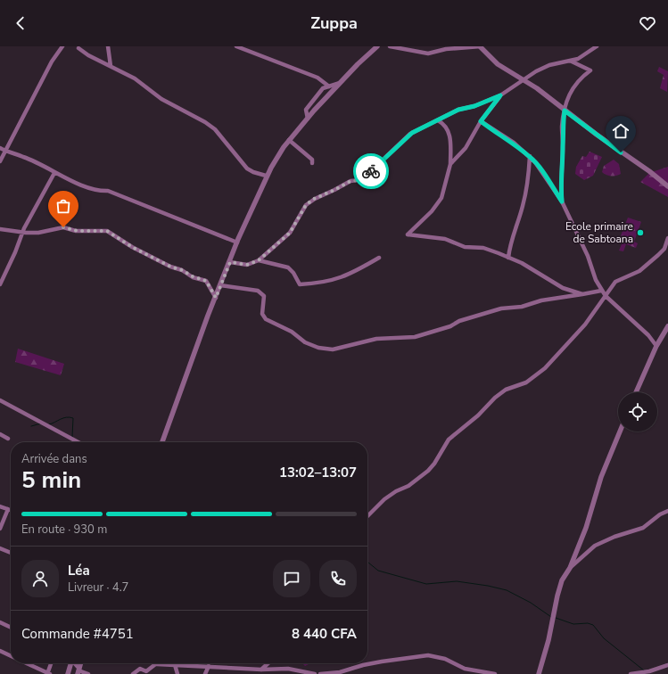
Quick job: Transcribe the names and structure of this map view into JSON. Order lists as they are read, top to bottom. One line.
{"places":["Ecole primaire de Sabtoana"],"page":{"header":"Zuppa","heading":["5 min","Arrivée dans","13:02–13:07"],"panel":["Léa","Livreur · 4.7","Commande #4751","8 440 CFA"],"bar":"En route · 930 m"}}
